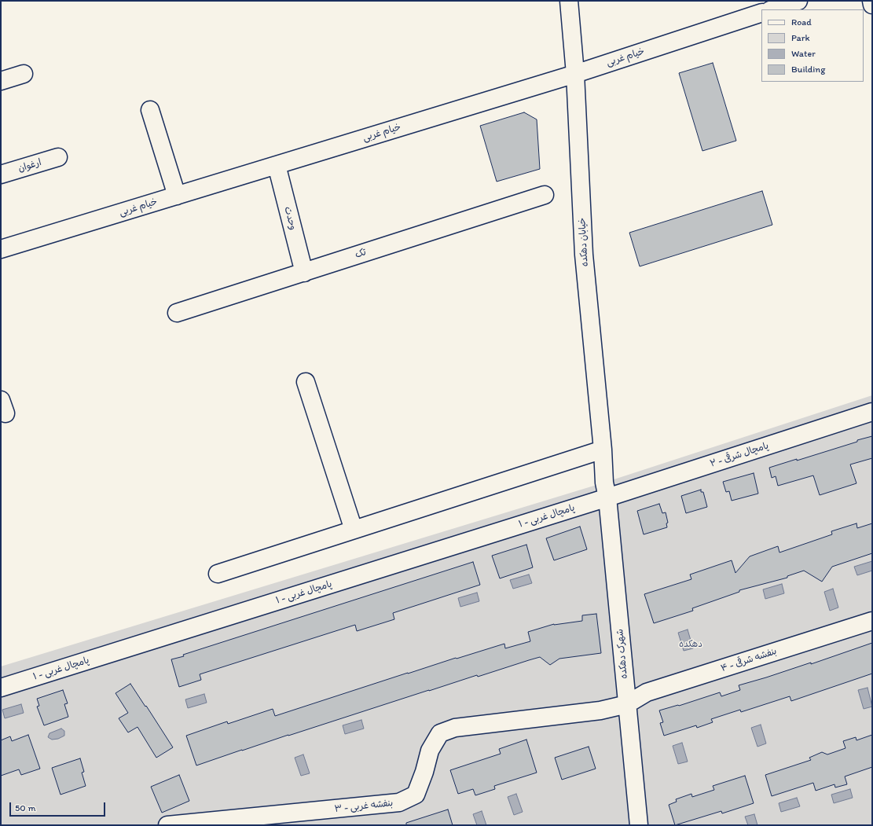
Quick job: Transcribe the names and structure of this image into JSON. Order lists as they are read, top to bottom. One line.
{"streets":{"street":["خیام غربی","ارغوان","وحدت","خیابان دهکده","تک","پامچال شرقی - ۲","پامچال غربی - ۱","شهرک دهکده","بنفشه شرقی - ۴","بنفشه غربی - ۳"]},"crossings":[["خیام غربی","وحدت"],["خیام غربی","خیابان دهکده"],["وحدت","تک"],["خیابان دهکده","پامچال شرقی - ۲"],["خیابان دهکده","پامچال غربی - ۱"],["خیابان دهکده","شهرک دهکده"],["پامچال شرقی - ۲","پامچال غربی - ۱"],["پامچال شرقی - ۲","شهرک دهکده"],["پامچال غربی - ۱","شهرک دهکده"],["شهرک دهکده","بنفشه شرقی - ۴"],["شهرک دهکده","بنفشه غربی - ۳"],["بنفشه شرقی - ۴","بنفشه غربی - ۳"]],"parks":["دهکده"],"legend":["Road","Park","Water","Building"],"scale_bar":"50 m"}
